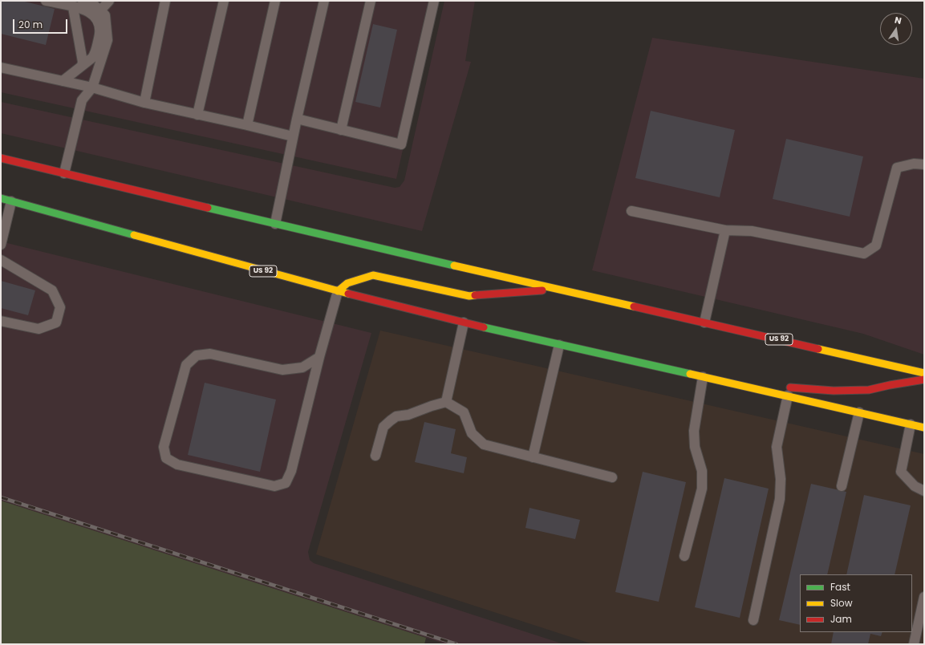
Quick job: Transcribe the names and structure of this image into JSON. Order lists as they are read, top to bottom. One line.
{"streets":{"main road":["US 92"]},"legend":["Fast","Slow","Jam"],"scale_bar":"20 m","north":"top"}
